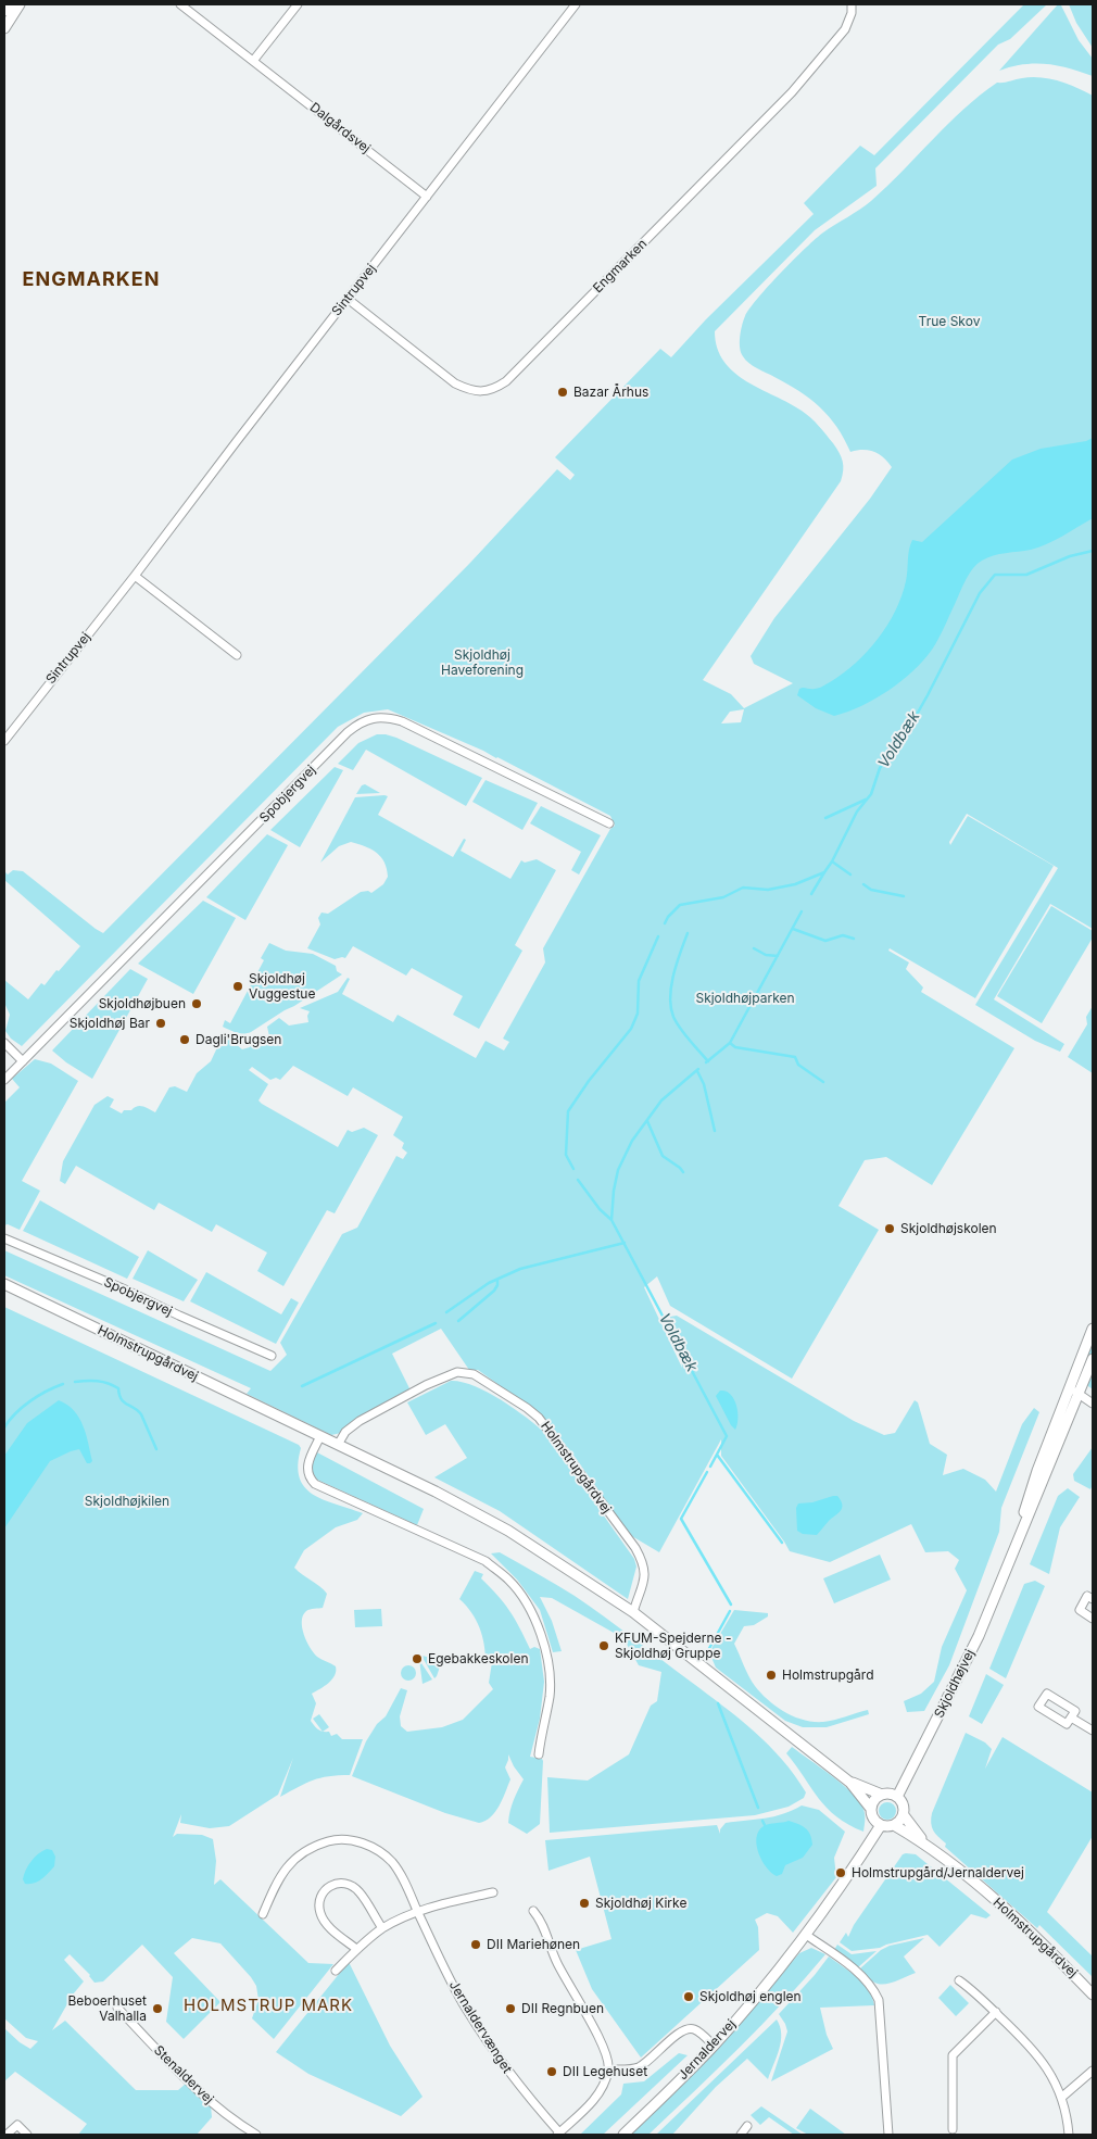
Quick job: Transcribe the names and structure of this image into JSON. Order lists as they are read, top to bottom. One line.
{"streets":{"street":["Dalgårdsvej","Engmarken","Sintrupvej","Spobjergvej","Holmstrupgårdvej","Skjoldhøjvej","Jernaldervænget","Jernaldervej","Stenaldervej"]},"crossings":[["Dalgårdsvej","Sintrupvej"],["Engmarken","Sintrupvej"],["Holmstrupgårdvej","Skjoldhøjvej"],["Holmstrupgårdvej","Jernaldervej"],["Skjoldhøjvej","Jernaldervej"]],"districts":["ENGMARKEN","HOLMSTRUP MARK"],"water":["Voldbæk"],"parks":["True Skov","Skjoldhøj Haveforening","Skjoldhøjparken","Skjoldhøjkilen"],"places":["Bazar Århus","Skjoldhøj Vuggestue","Skjoldhøjbuen","Skjoldhøj Bar","Dagli'Brugsen","Skjoldhøjskolen","KFUM-Spejderne - Skjoldhøj Gruppe","Egebakkeskolen","Holmstrupgård","Holmstrupgård/Jernaldervej","Skjoldhøj Kirke","DII Mariehønen","Skjoldhøj englen","Beboerhuset Valhalla","DII Regnbuen","DII Legehuset"]}
